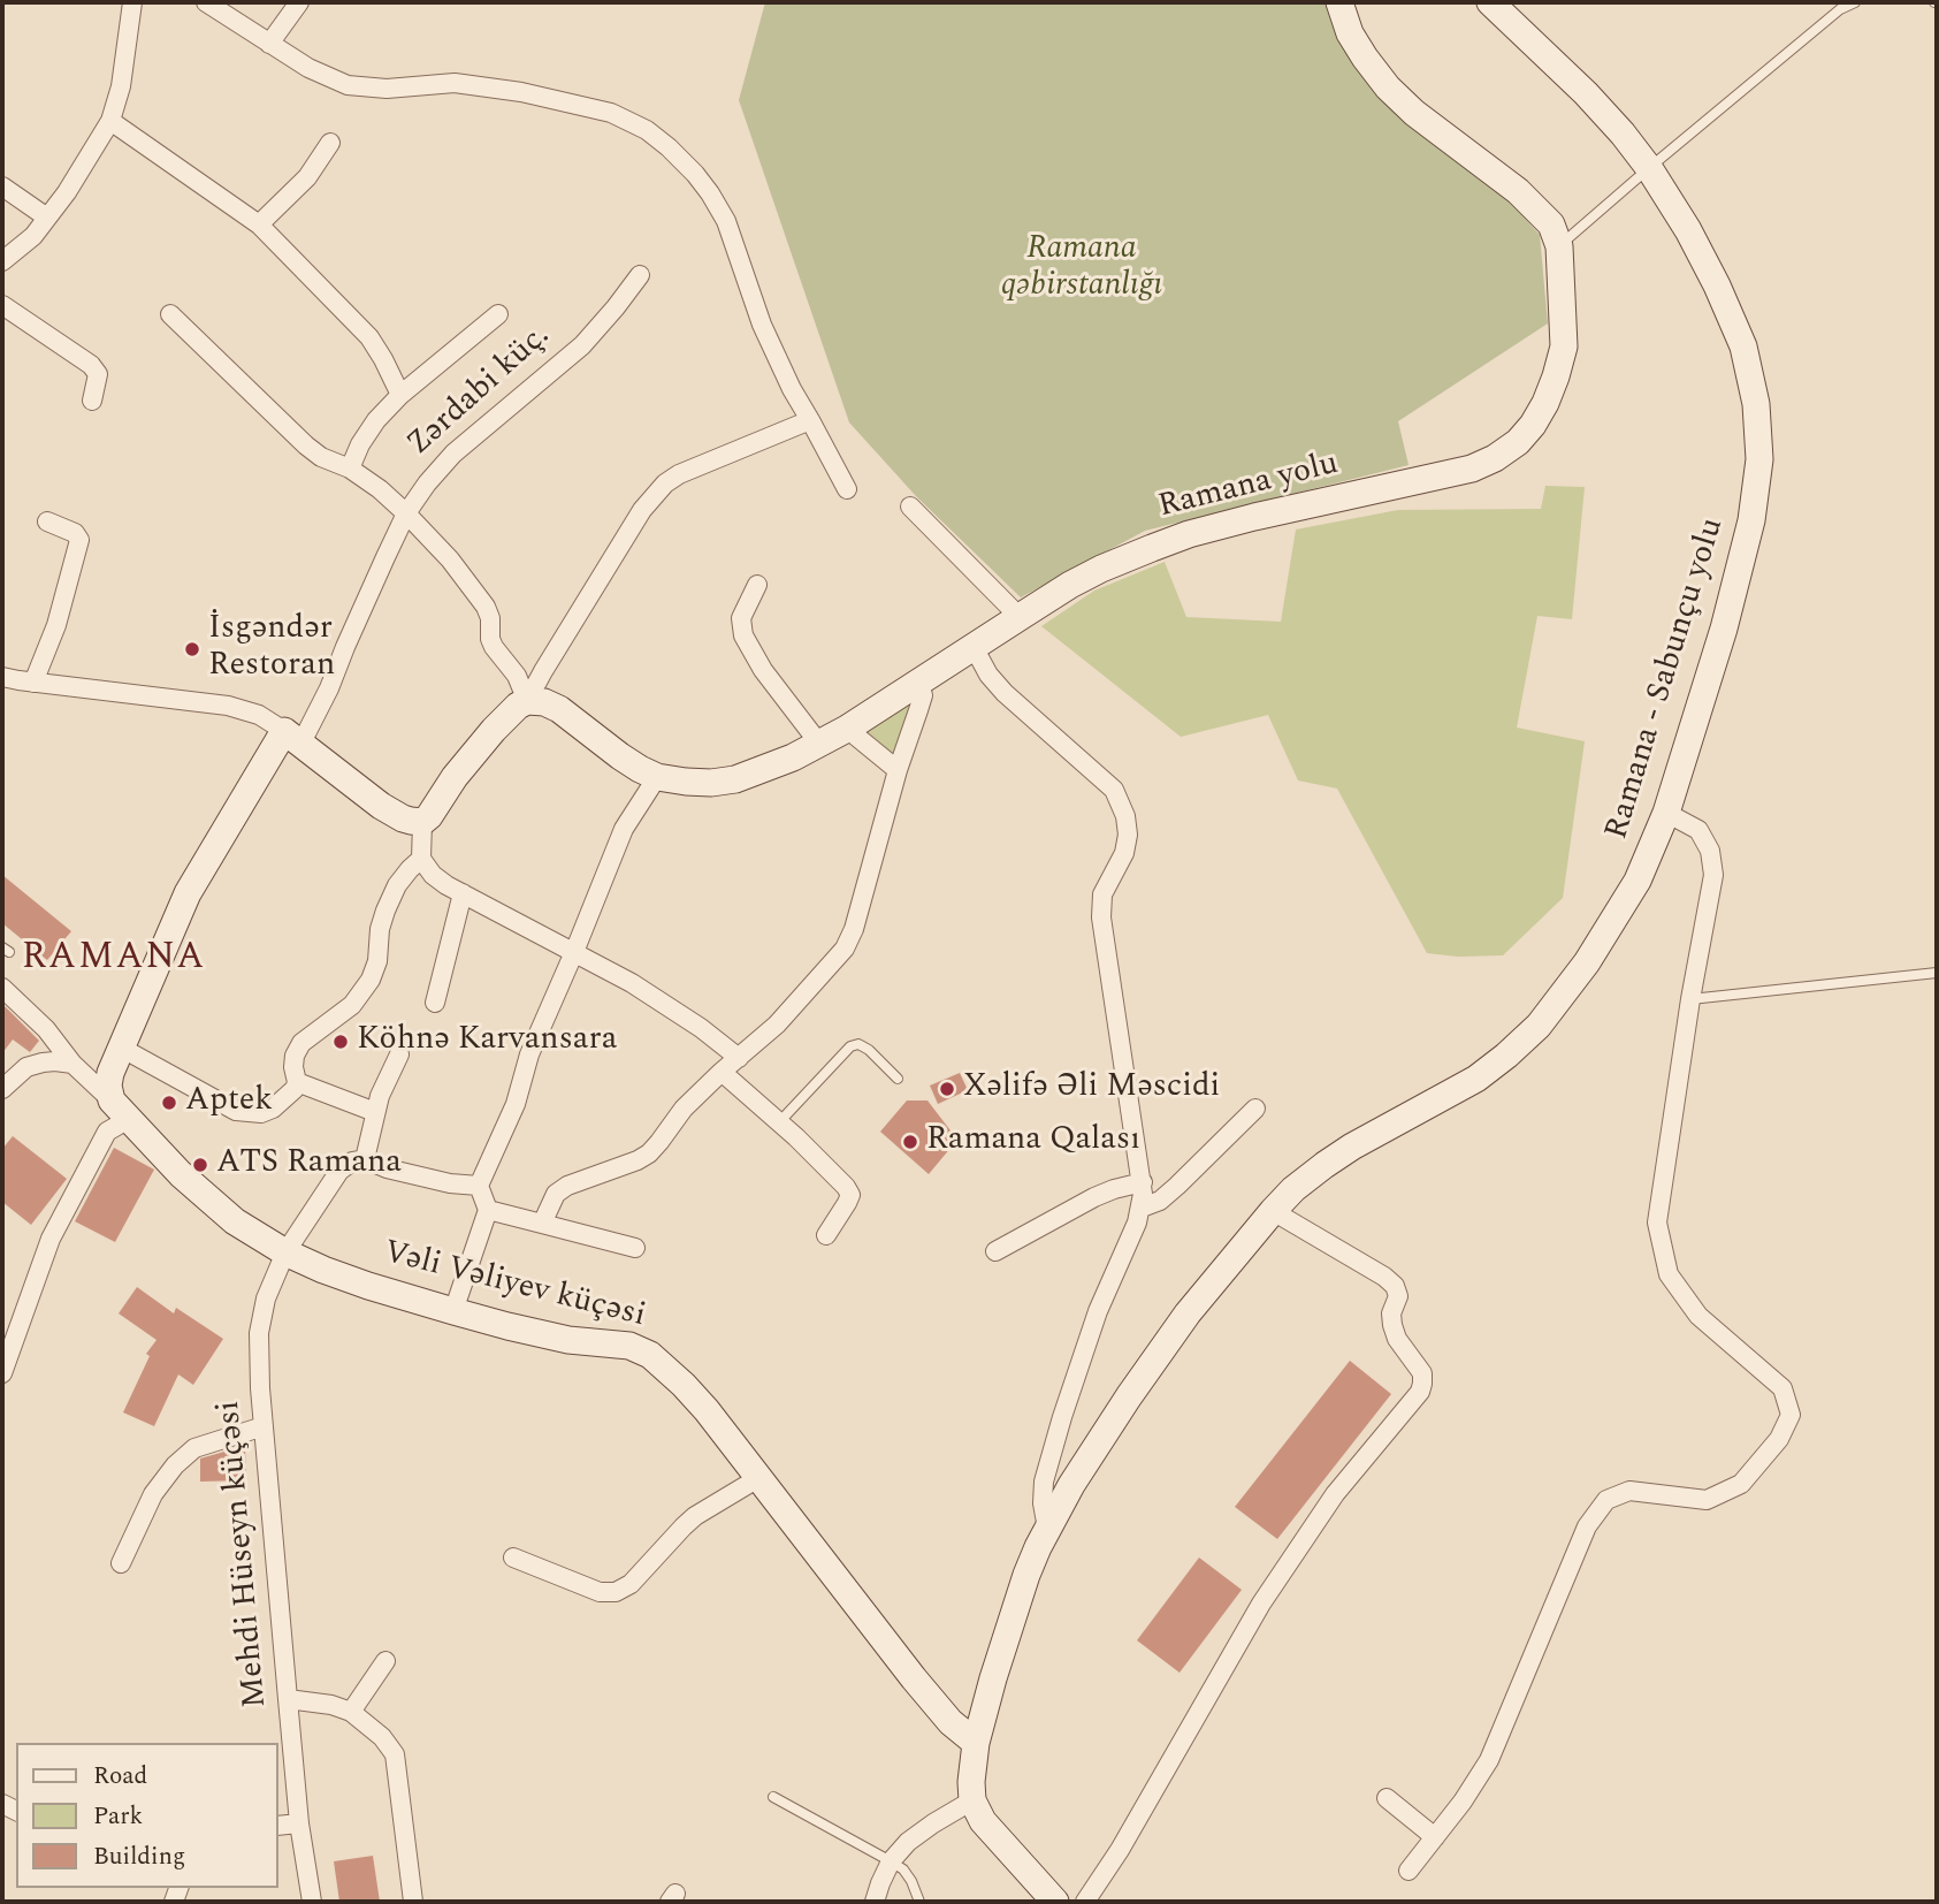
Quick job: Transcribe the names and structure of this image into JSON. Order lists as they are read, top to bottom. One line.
{"streets":{"street":["Zərdabi küç.","Ramana yolu","Ramana - Sabunçu yolu","Vəli Vəliyev küçəsi","Mehdi Hüseyn küçəsi"]},"crossings":[["Zərdabi küç.","Vəli Vəliyev küçəsi"],["Ramana - Sabunçu yolu","Vəli Vəliyev küçəsi"],["Vəli Vəliyev küçəsi","Mehdi Hüseyn küçəsi"]],"districts":["RAMANA"],"parks":["Ramana qəbirstanlığı"],"places":["İsgəndər Restoran","Köhnə Karvansara","Xəlifə Əli Məscidi","Aptek","Ramana Qalası","ATS Ramana"],"legend":["Road","Park","Building"]}
